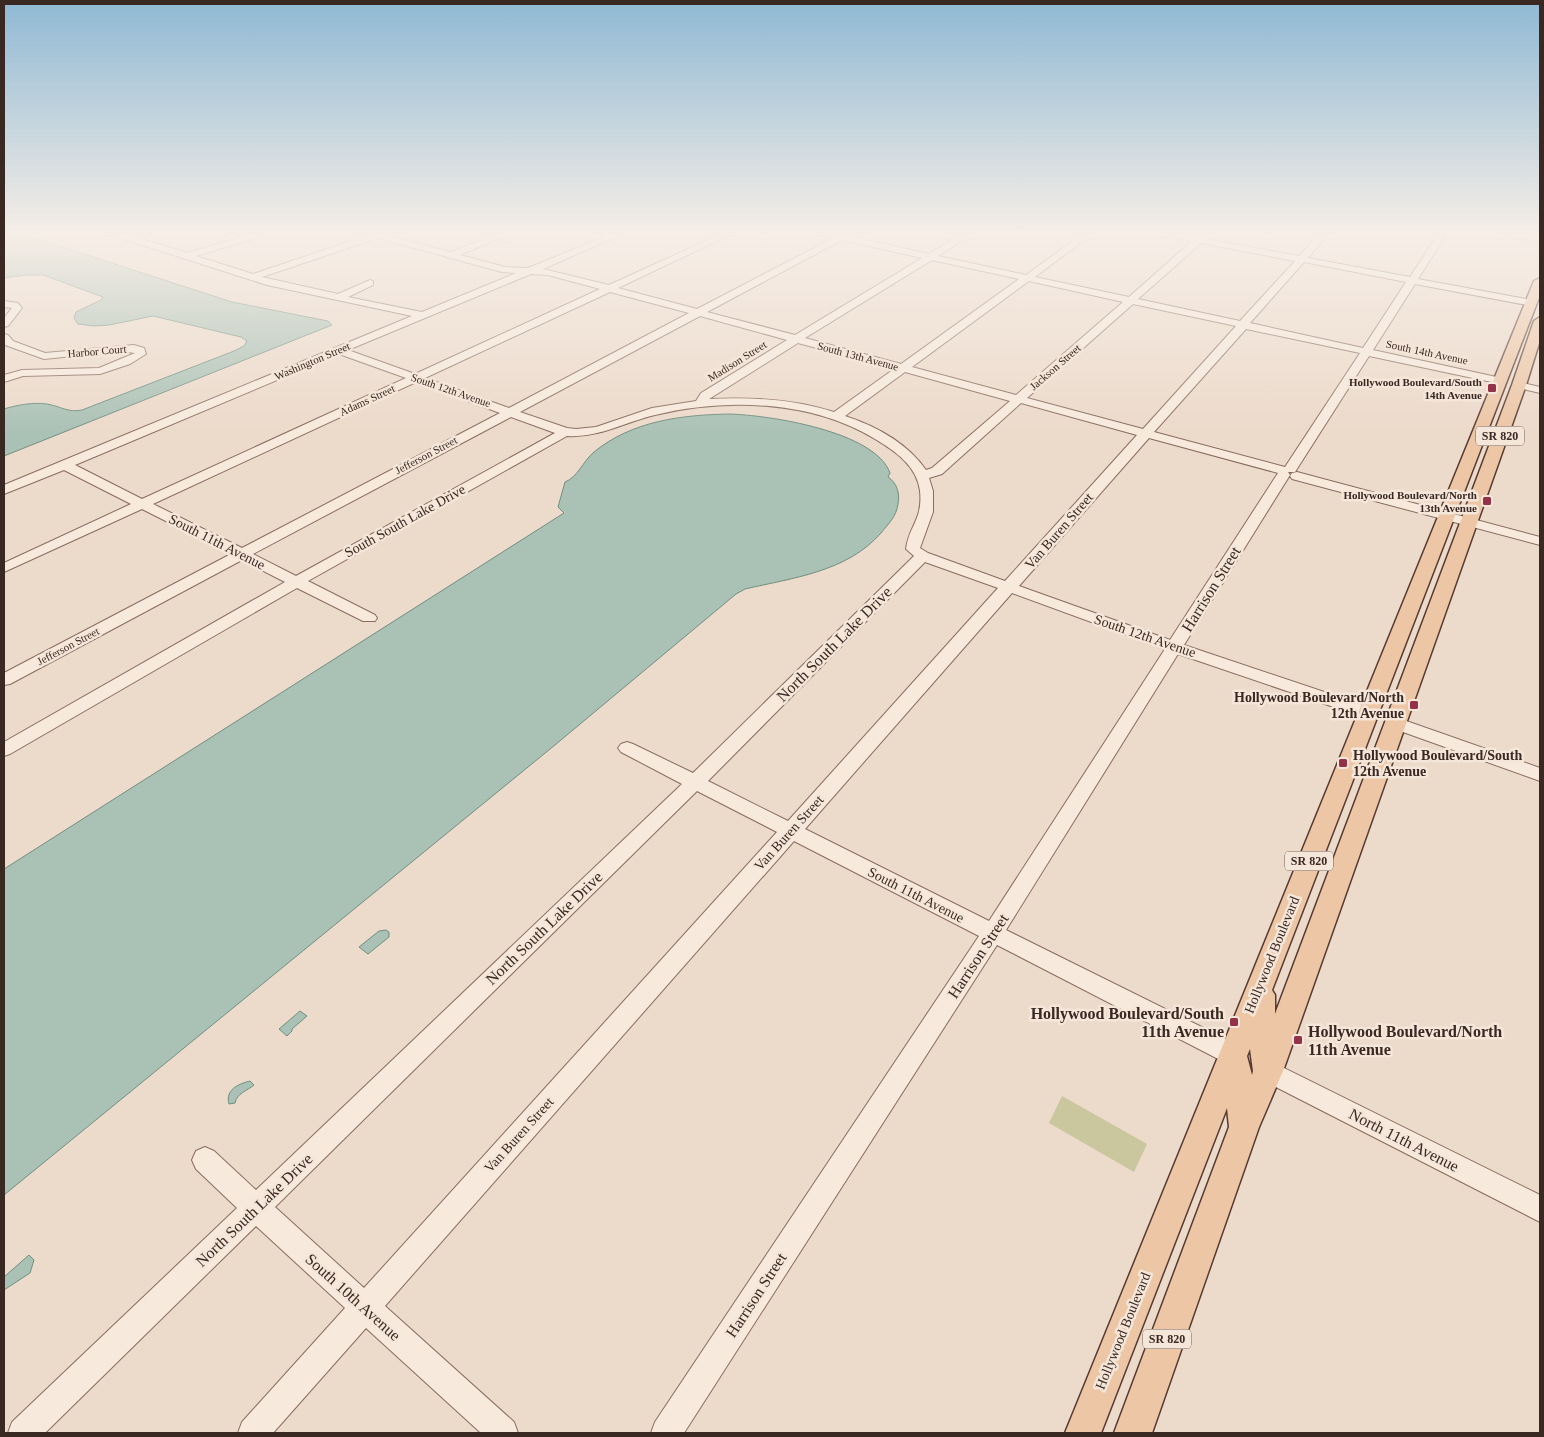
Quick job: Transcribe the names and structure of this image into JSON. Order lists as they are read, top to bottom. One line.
{"streets":{"main road":["SR 820","Hollywood Boulevard"],"street":["Harbor Court","South 14th Avenue","South 13th Avenue","Washington Street","Madison Street","Jackson Street","South 12th Avenue","Adams Street","Jefferson Street","South South Lake Drive","Van Buren Street","South 11th Avenue","Harrison Street","North South Lake Drive","North 11th Avenue","South 10th Avenue"]},"crossings":[["South 14th Avenue","Jackson Street"],["South 14th Avenue","Van Buren Street"],["South 14th Avenue","Harrison Street"],["South 14th Avenue","Hollywood Boulevard"],["South 13th Avenue","Madison Street"],["South 13th Avenue","Jackson Street"],["South 13th Avenue","Jefferson Street"],["South 13th Avenue","Van Buren Street"],["South 13th Avenue","Harrison Street"],["South 13th Avenue","Hollywood Boulevard"],["Washington Street","South 12th Avenue"],["Washington Street","South 11th Avenue"],["South 12th Avenue","Adams Street"],["South 12th Avenue","Jefferson Street"],["South 12th Avenue","South South Lake Drive"],["South 12th Avenue","Van Buren Street"],["South 12th Avenue","Harrison Street"],["South 12th Avenue","North South Lake Drive"],["South 12th Avenue","Hollywood Boulevard"],["Adams Street","South 11th Avenue"],["Jefferson Street","South 11th Avenue"],["South South Lake Drive","South 11th Avenue"],["Van Buren Street","South 11th Avenue"],["Van Buren Street","South 10th Avenue"],["South 11th Avenue","Harrison Street"],["South 11th Avenue","North South Lake Drive"],["South 11th Avenue","Hollywood Boulevard"],["North South Lake Drive","South 10th Avenue"],["Hollywood Boulevard","North 11th Avenue"]],"places":{"transit":["Hollywood Boulevard/South 14th Avenue","Hollywood Boulevard/North 13th Avenue","Hollywood Boulevard/North 12th Avenue","Hollywood Boulevard/South 12th Avenue","Hollywood Boulevard/South 11th Avenue","Hollywood Boulevard/North 11th Avenue"]}}
